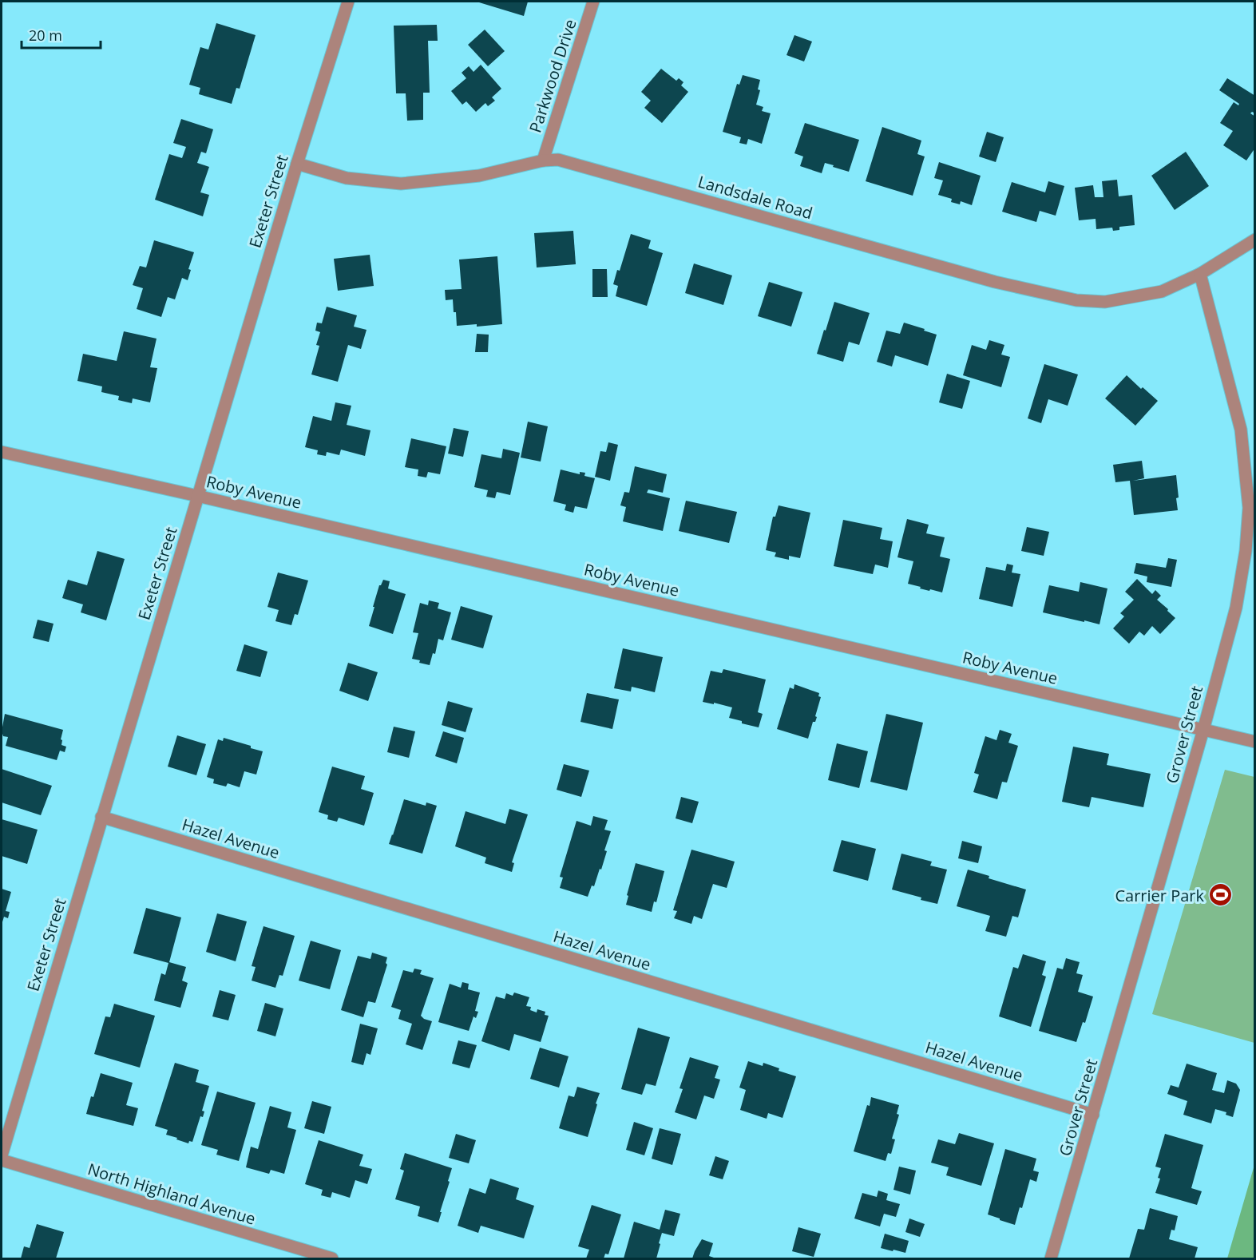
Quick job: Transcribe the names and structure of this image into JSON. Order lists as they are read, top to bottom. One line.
{"streets":{"street":["Parkwood Drive","Landsdale Road","Exeter Street","Roby Avenue","Grover Street","Hazel Avenue","North Highland Avenue"]},"crossings":[["Parkwood Drive","Landsdale Road"],["Landsdale Road","Exeter Street"],["Landsdale Road","Grover Street"],["Exeter Street","Roby Avenue"],["Exeter Street","Hazel Avenue"],["Roby Avenue","Grover Street"],["Grover Street","Hazel Avenue"]],"places":{"sports":["Carrier Park"]},"scale_bar":"20 m"}
